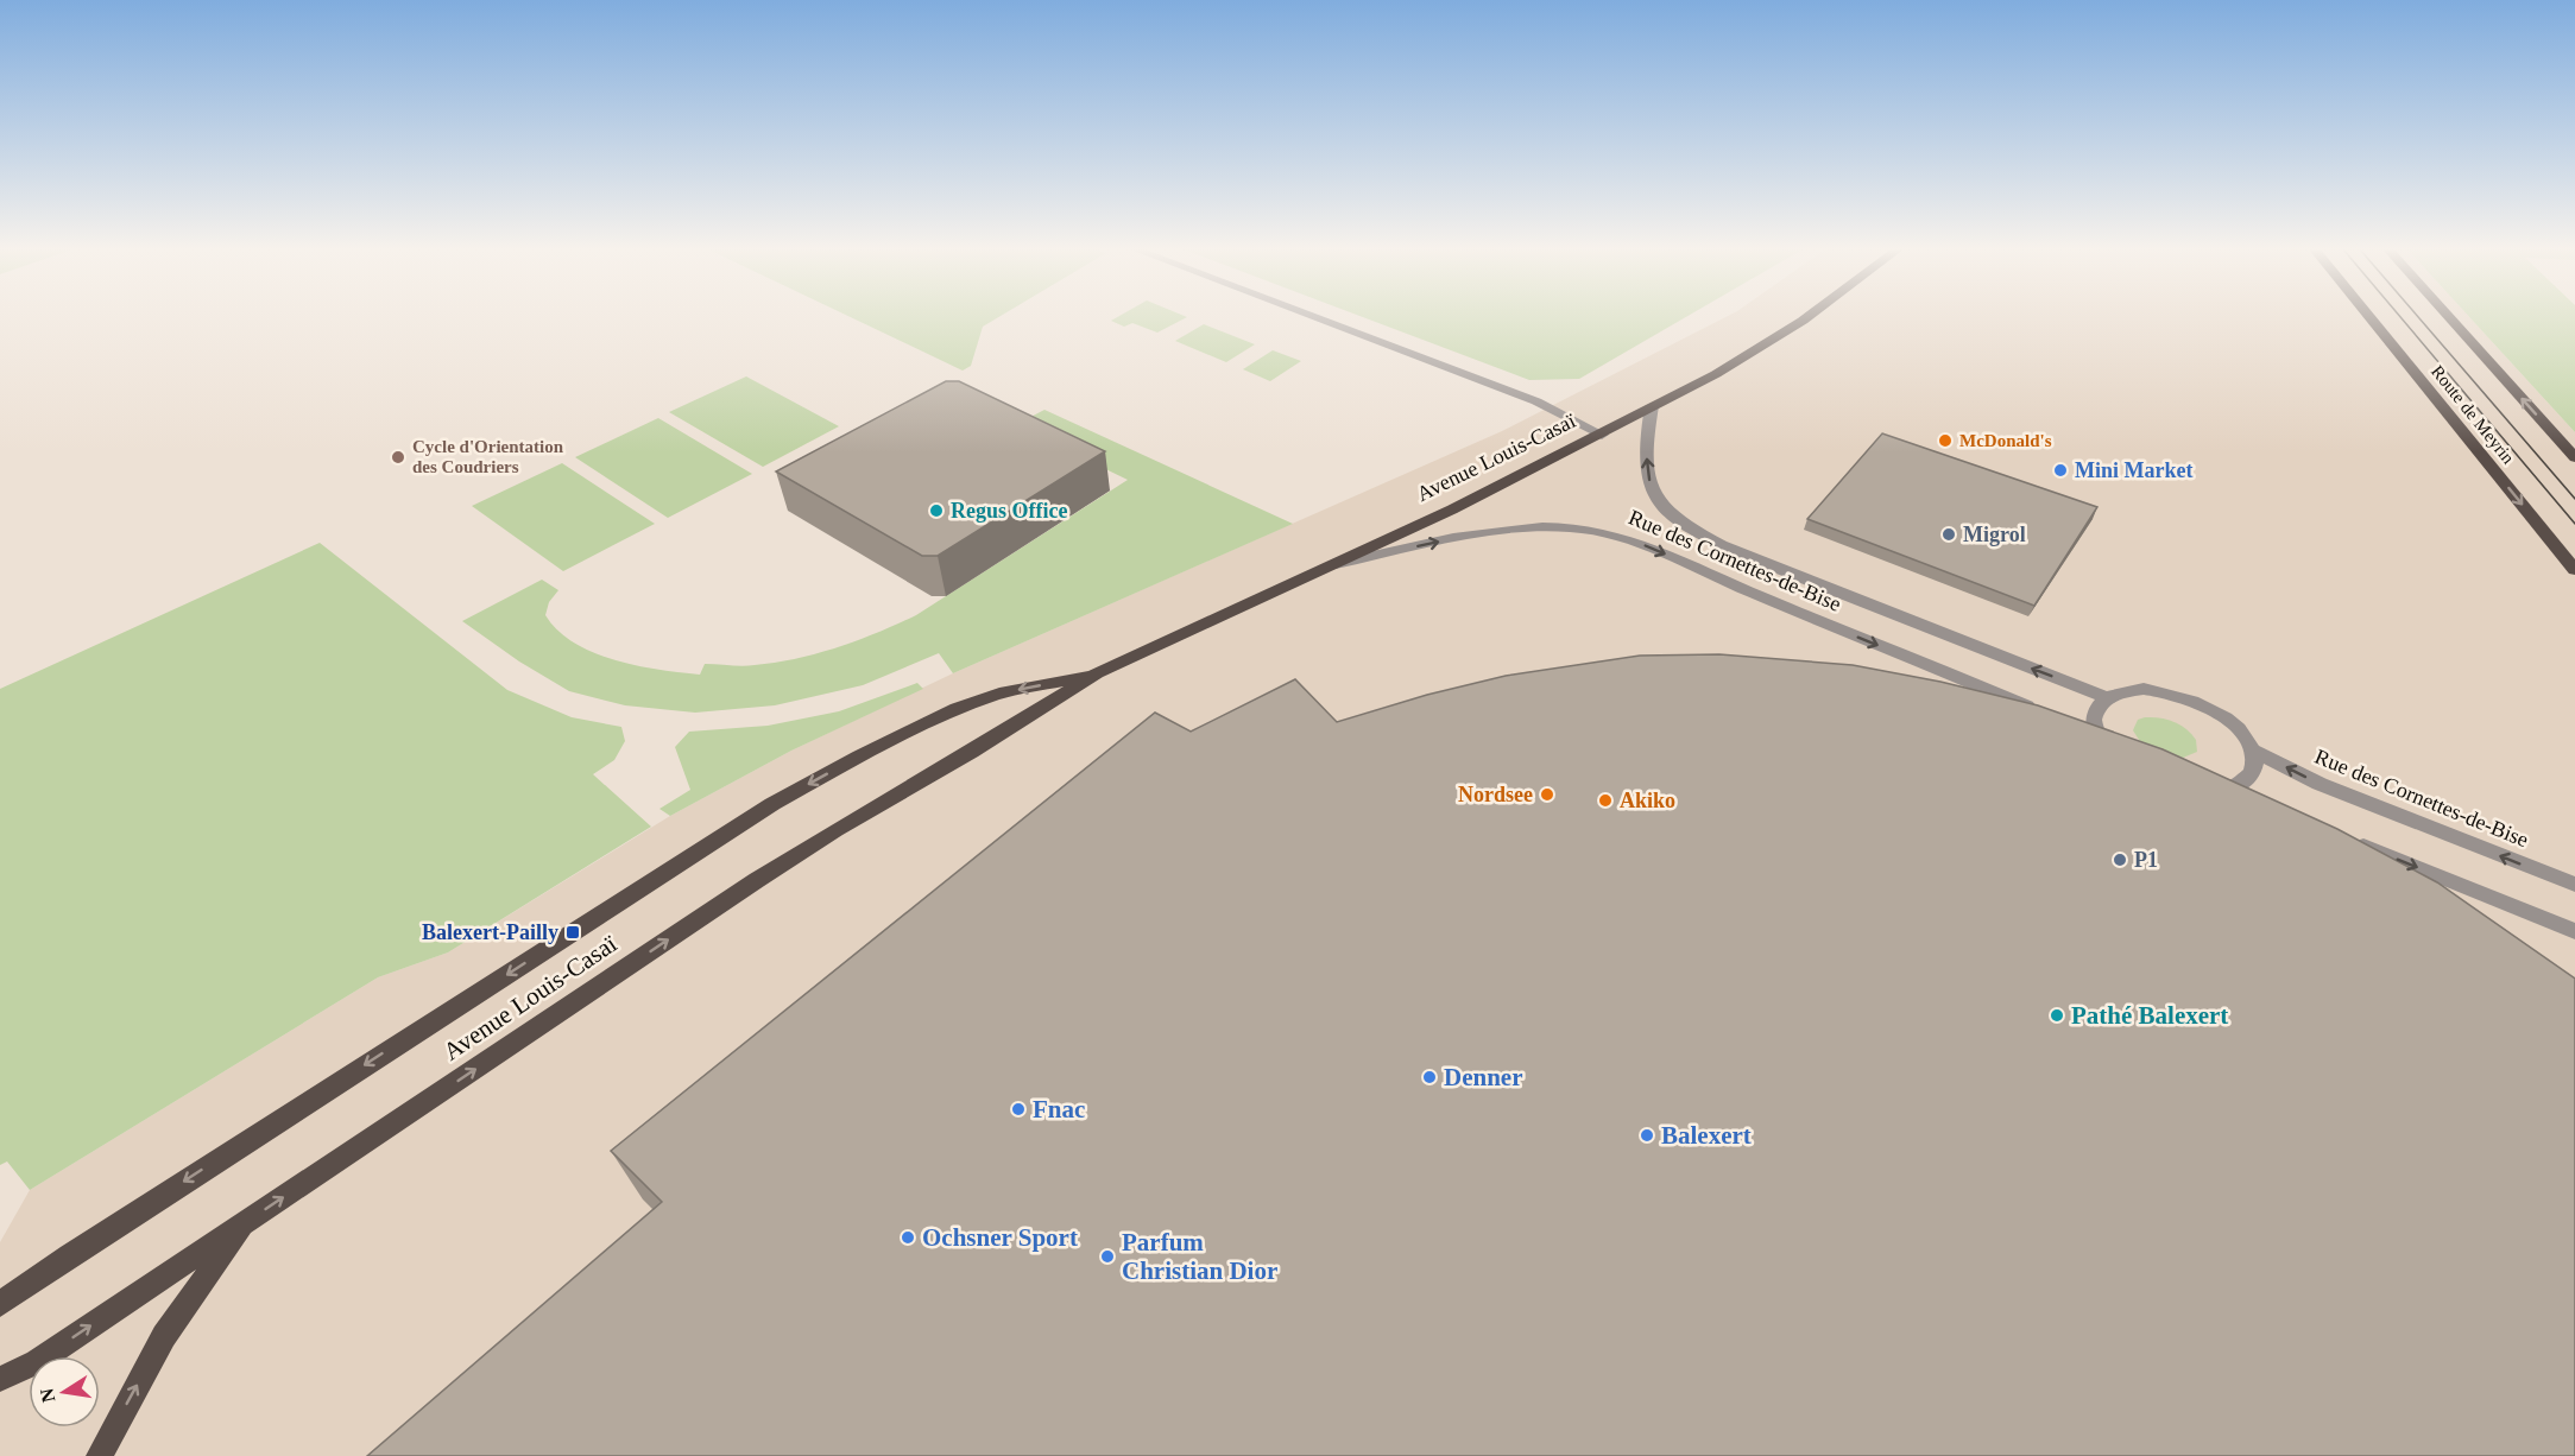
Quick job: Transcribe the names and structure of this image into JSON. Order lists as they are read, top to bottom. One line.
{"streets":{"main road":["Route de Meyrin","Avenue Louis-Casaï"],"street":["Rue des Cornettes-de-Bise"]},"crossings":[["Avenue Louis-Casaï","Rue des Cornettes-de-Bise"]],"places":{"other":["McDonald's","Cycle d'Orientation des Coudriers","Mini Market","Regus Office","Migrol","Nordsee","Akiko","P1","Pathé Balexert","Denner","Fnac","Balexert","Ochsner Sport","Parfum Christian Dior"],"transit":["Balexert-Pailly"]},"north":"left"}
